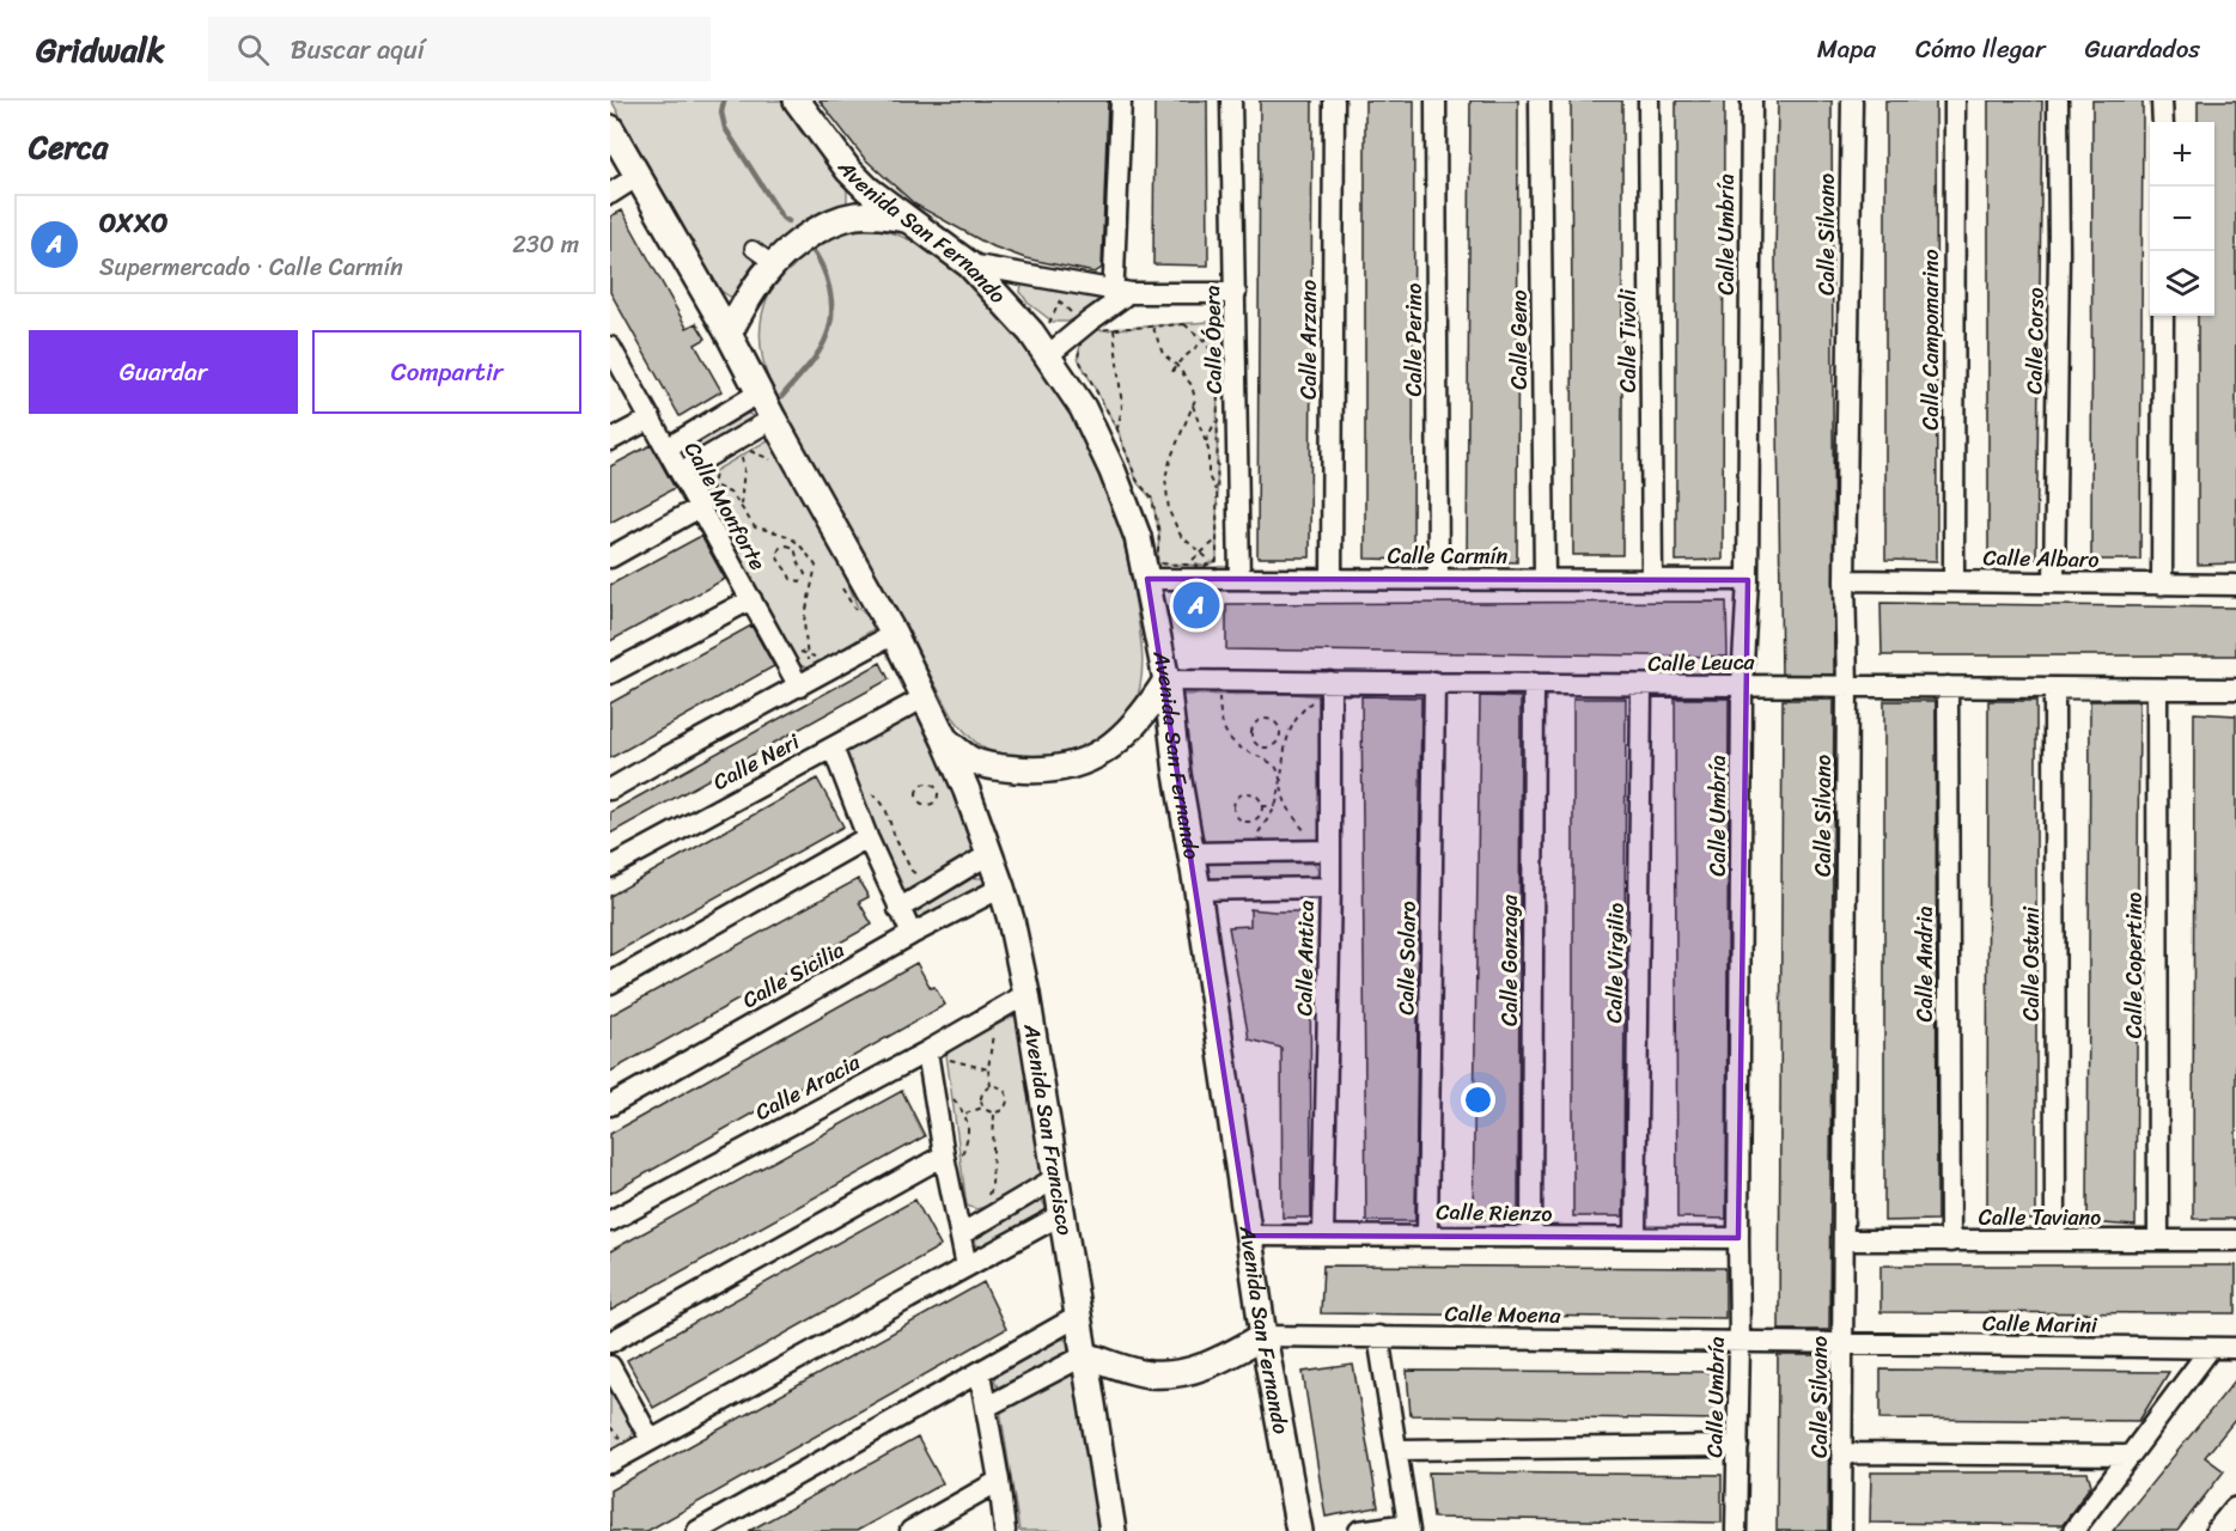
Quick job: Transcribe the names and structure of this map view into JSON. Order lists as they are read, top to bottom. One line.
{"streets":{"street":["Avenida San Fernando","Calle Umbría","Calle Silvano","Calle Ópera","Calle Arzano","Calle Perino","Calle Geno","Calle Campomarino","Calle Tivoli","Calle Corso","Calle Monforte","Calle Carmín","Calle Albaro","Calle Leuca","Calle Neri","Calle Antica","Calle Solaro","Calle Gonzaga","Calle Virgilio","Calle Andria","Calle Ostuni","Calle Copertino","Calle Sicilia","Calle Aracia","Avenida San Francisco","Calle Rienzo","Calle Taviano","Calle Moena","Calle Marini"]},"crossings":[["Avenida San Fernando","Calle Carmín"],["Avenida San Fernando","Calle Leuca"],["Avenida San Fernando","Calle Rienzo"],["Avenida San Fernando","Calle Moena"],["Calle Umbría","Calle Carmín"],["Calle Umbría","Calle Leuca"],["Calle Umbría","Calle Rienzo"],["Calle Umbría","Calle Moena"],["Calle Silvano","Calle Albaro"],["Calle Silvano","Calle Leuca"],["Calle Silvano","Calle Taviano"],["Calle Silvano","Calle Moena"],["Calle Silvano","Calle Marini"],["Calle Ópera","Calle Carmín"],["Calle Arzano","Calle Carmín"],["Calle Perino","Calle Carmín"],["Calle Geno","Calle Carmín"],["Calle Campomarino","Calle Albaro"],["Calle Tivoli","Calle Carmín"],["Calle Corso","Calle Albaro"],["Calle Leuca","Calle Antica"],["Calle Leuca","Calle Solaro"],["Calle Leuca","Calle Gonzaga"],["Calle Leuca","Calle Virgilio"],["Calle Leuca","Calle Andria"],["Calle Leuca","Calle Ostuni"],["Calle Leuca","Calle Copertino"],["Calle Antica","Calle Rienzo"],["Calle Solaro","Calle Rienzo"],["Calle Gonzaga","Calle Rienzo"],["Calle Virgilio","Calle Rienzo"],["Calle Andria","Calle Taviano"],["Calle Ostuni","Calle Taviano"],["Calle Copertino","Calle Taviano"],["Calle Sicilia","Avenida San Francisco"],["Calle Aracia","Avenida San Francisco"],["Calle Moena","Calle Marini"]],"page":{"header":"Gridwalk","search":"Buscar aquí","nav":["Mapa","Cómo llegar","Guardados"],"heading":"Cerca","map_buttons":["+","−"],"list":[{"mark":"A","name":"OXXO","note":"Supermercado · Calle Carmín","value":"230 m"}],"buttons":["Guardar","Compartir"],"pins":"A"}}
